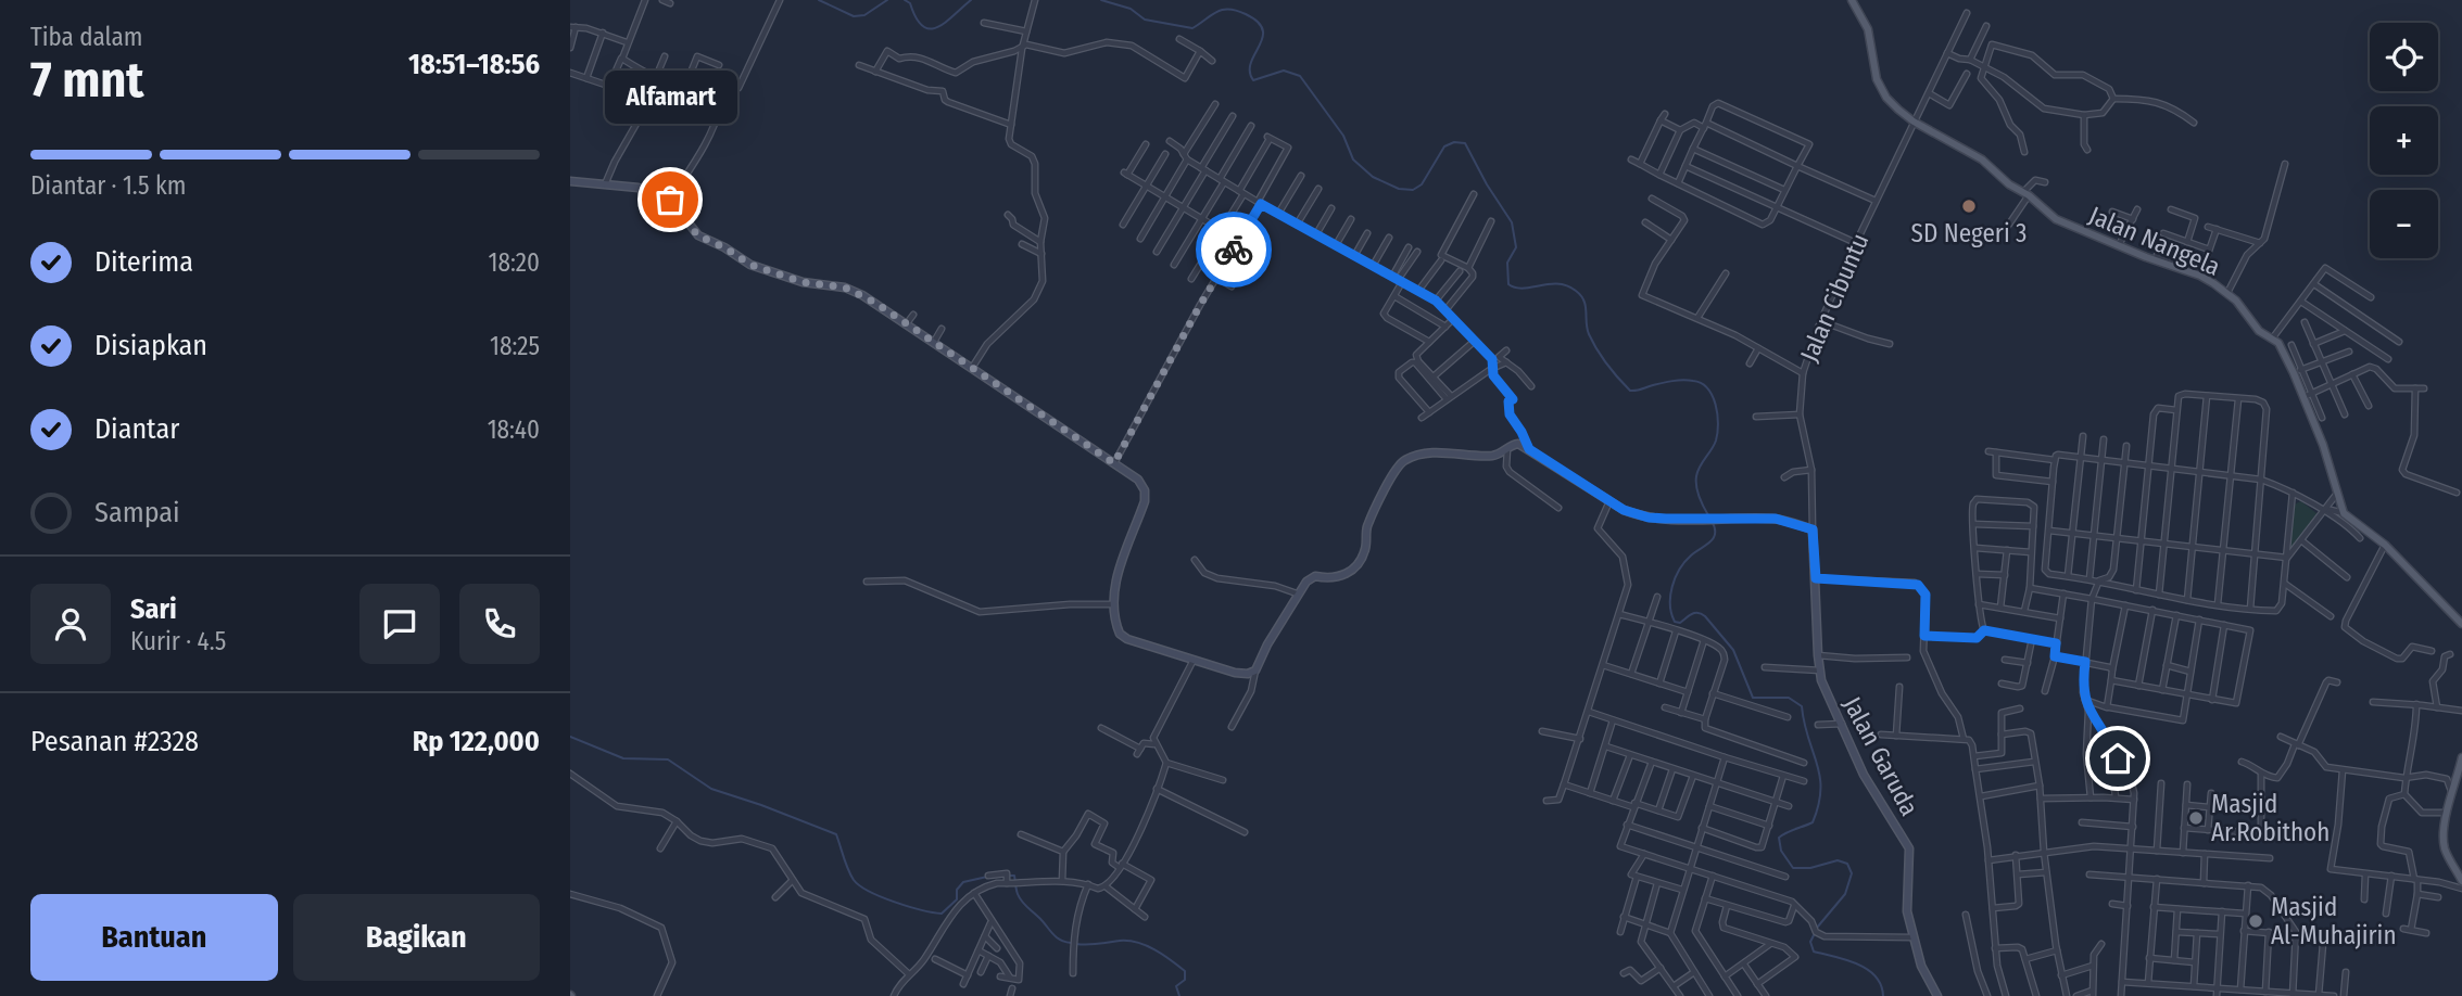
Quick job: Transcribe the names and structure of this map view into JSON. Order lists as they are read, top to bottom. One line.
{"streets":{"main road":["Jalan Nangela"],"street":["Jalan Cibuntu","Jalan Garuda"]},"crossings":[["Jalan Nangela","Jalan Cibuntu"],["Jalan Cibuntu","Jalan Garuda"]],"places":["Alfamart","SD Negeri 3","Masjid Ar.Robithoh","Masjid Al-Muhajirin"],"page":{"heading":["7 mnt","Tiba dalam","18:51–18:56"],"panel":["Sari","Kurir · 4.5","Pesanan #2328","Rp 122,000"],"map_buttons":["+","−"],"bubble":"Alfamart","bar":"Diantar · 1.5 km","list":[["Diterima","18:20"],["Disiapkan","18:25"],["Diantar","18:40"],"Sampai"],"buttons":["Bantuan","Bagikan"]}}
